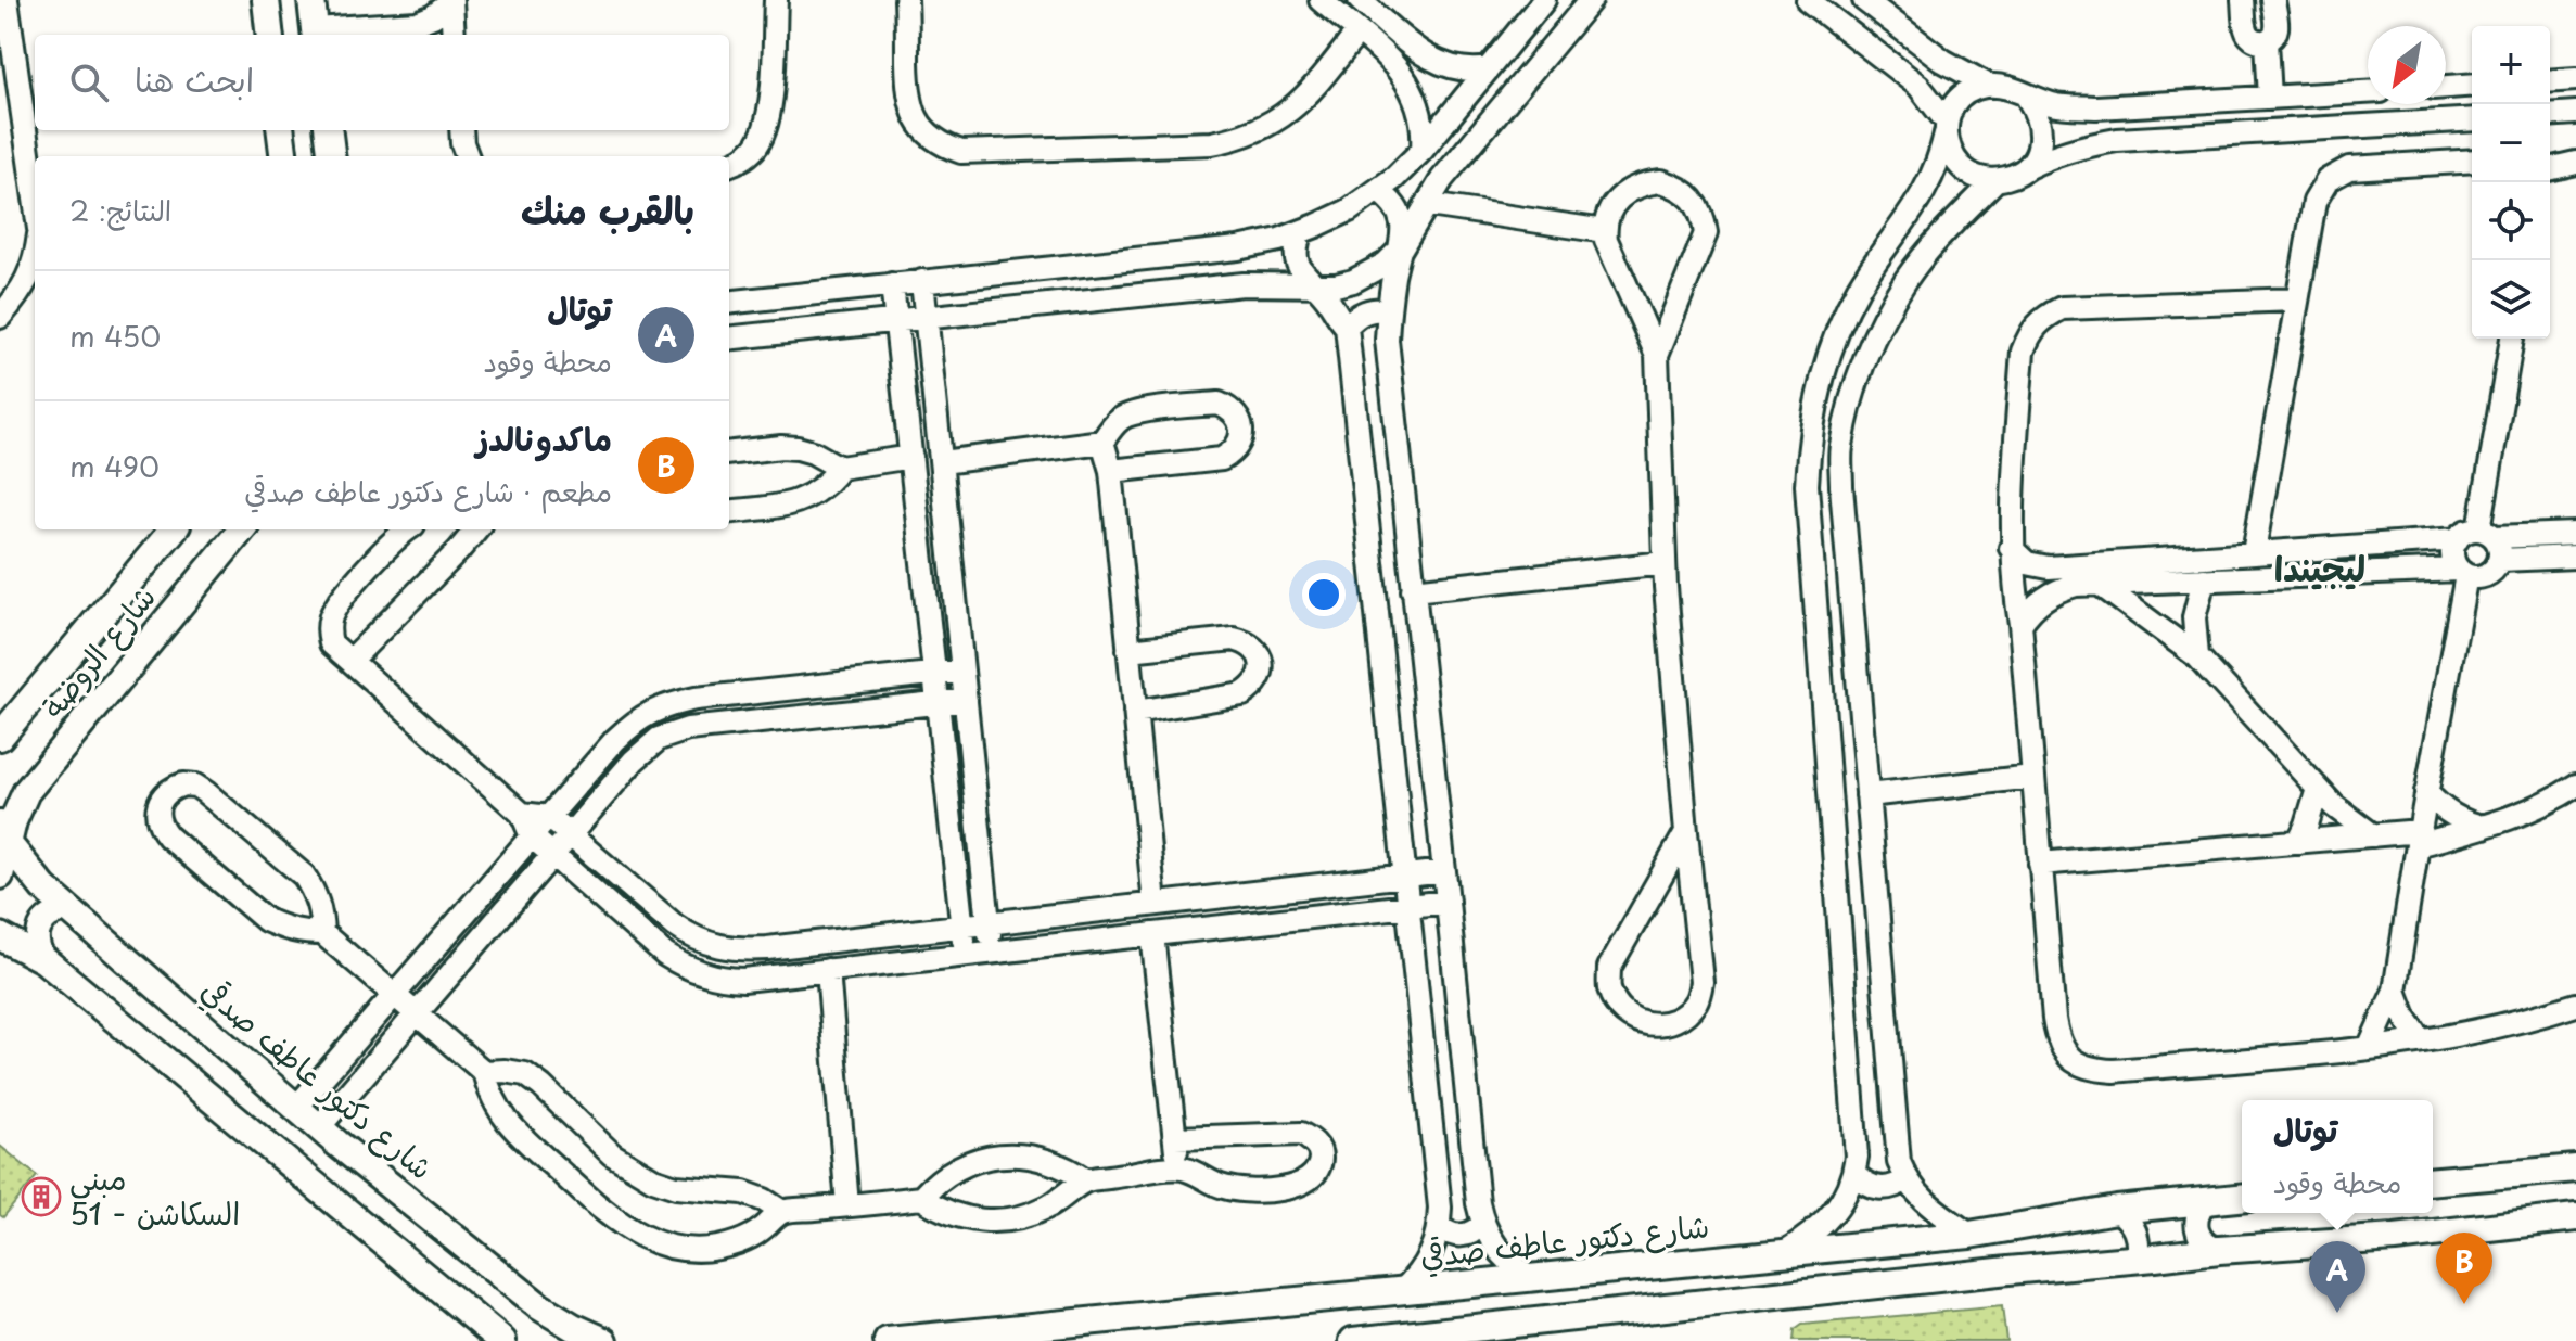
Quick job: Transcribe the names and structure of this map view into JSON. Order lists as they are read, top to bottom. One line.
{"streets":{"street":["شارع الروضة","شارع دكتور عاطف صدقي"]},"crossings":[["شارع الروضة","شارع دكتور عاطف صدقي"]],"districts":["ليجيندا"],"places":{"building":["مبنى السكاشن - 51"]},"north":"bottom left","page":{"map_buttons":["+","−"],"search":"ابحث هنا","heading":["بالقرب منك","النتائج: 2"],"list":[{"mark":"A","name":"توتال","note":"محطة وقود","value":"450 m"},{"mark":"B","name":"ماكدونالدز","note":"مطعم · شارع دكتور عاطف صدقي","value":"490 m"}],"popup":["توتال","محطة وقود"],"pins":["B","A"]}}
